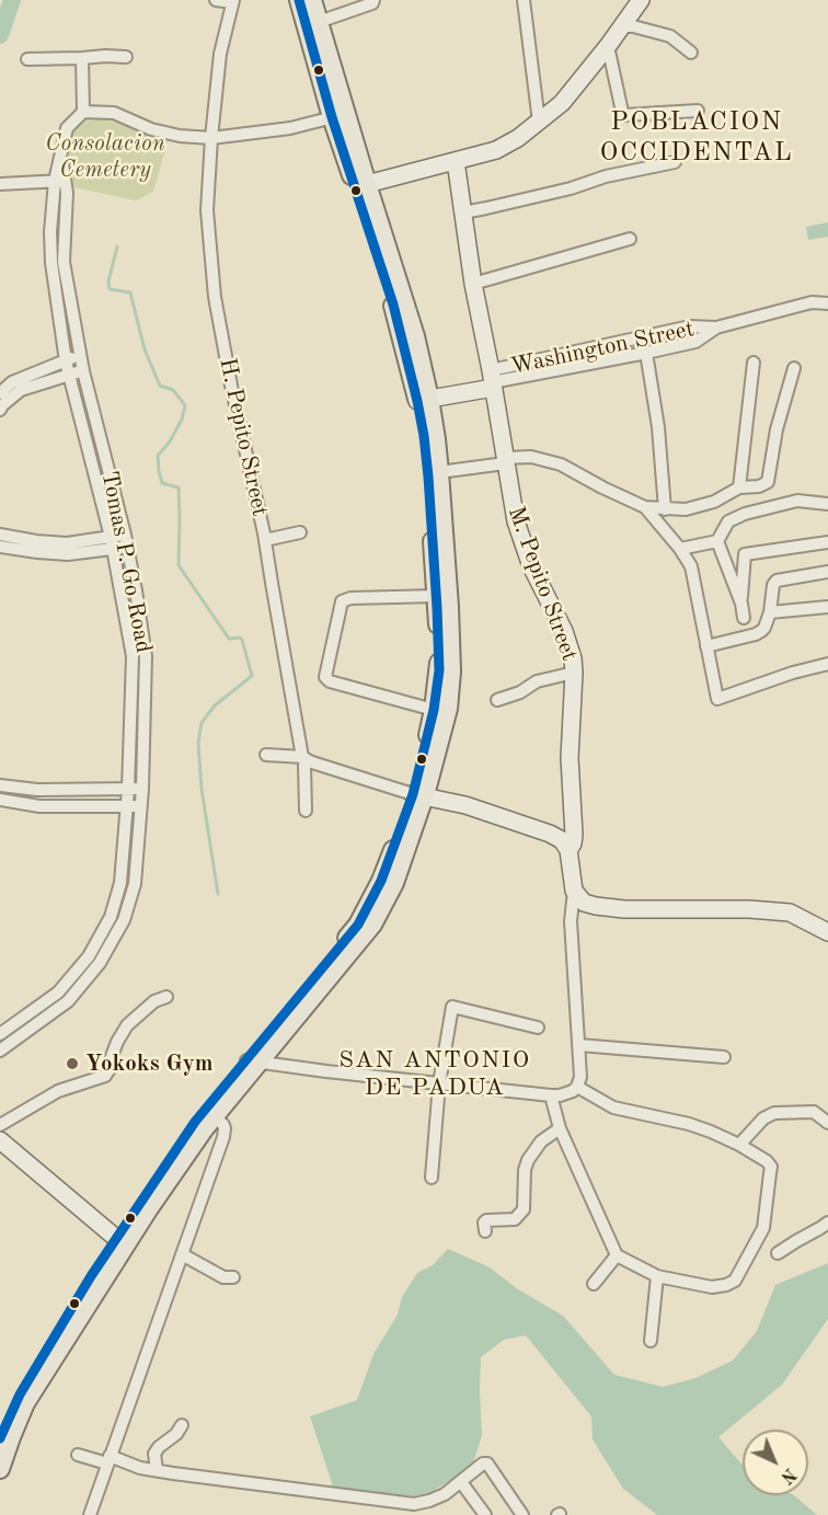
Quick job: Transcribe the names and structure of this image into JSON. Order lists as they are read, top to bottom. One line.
{"streets":{"street":["Washington Street","H. Pepito Street","Tomas P. Go Road","M. Pepito Street"]},"crossings":[["Washington Street","M. Pepito Street"]],"districts":["POBLACION OCCIDENTAL","SAN ANTONIO DE PADUA"],"parks":["Consolacion Cemetery"],"places":["Yokoks Gym"],"north":"bottom right"}
